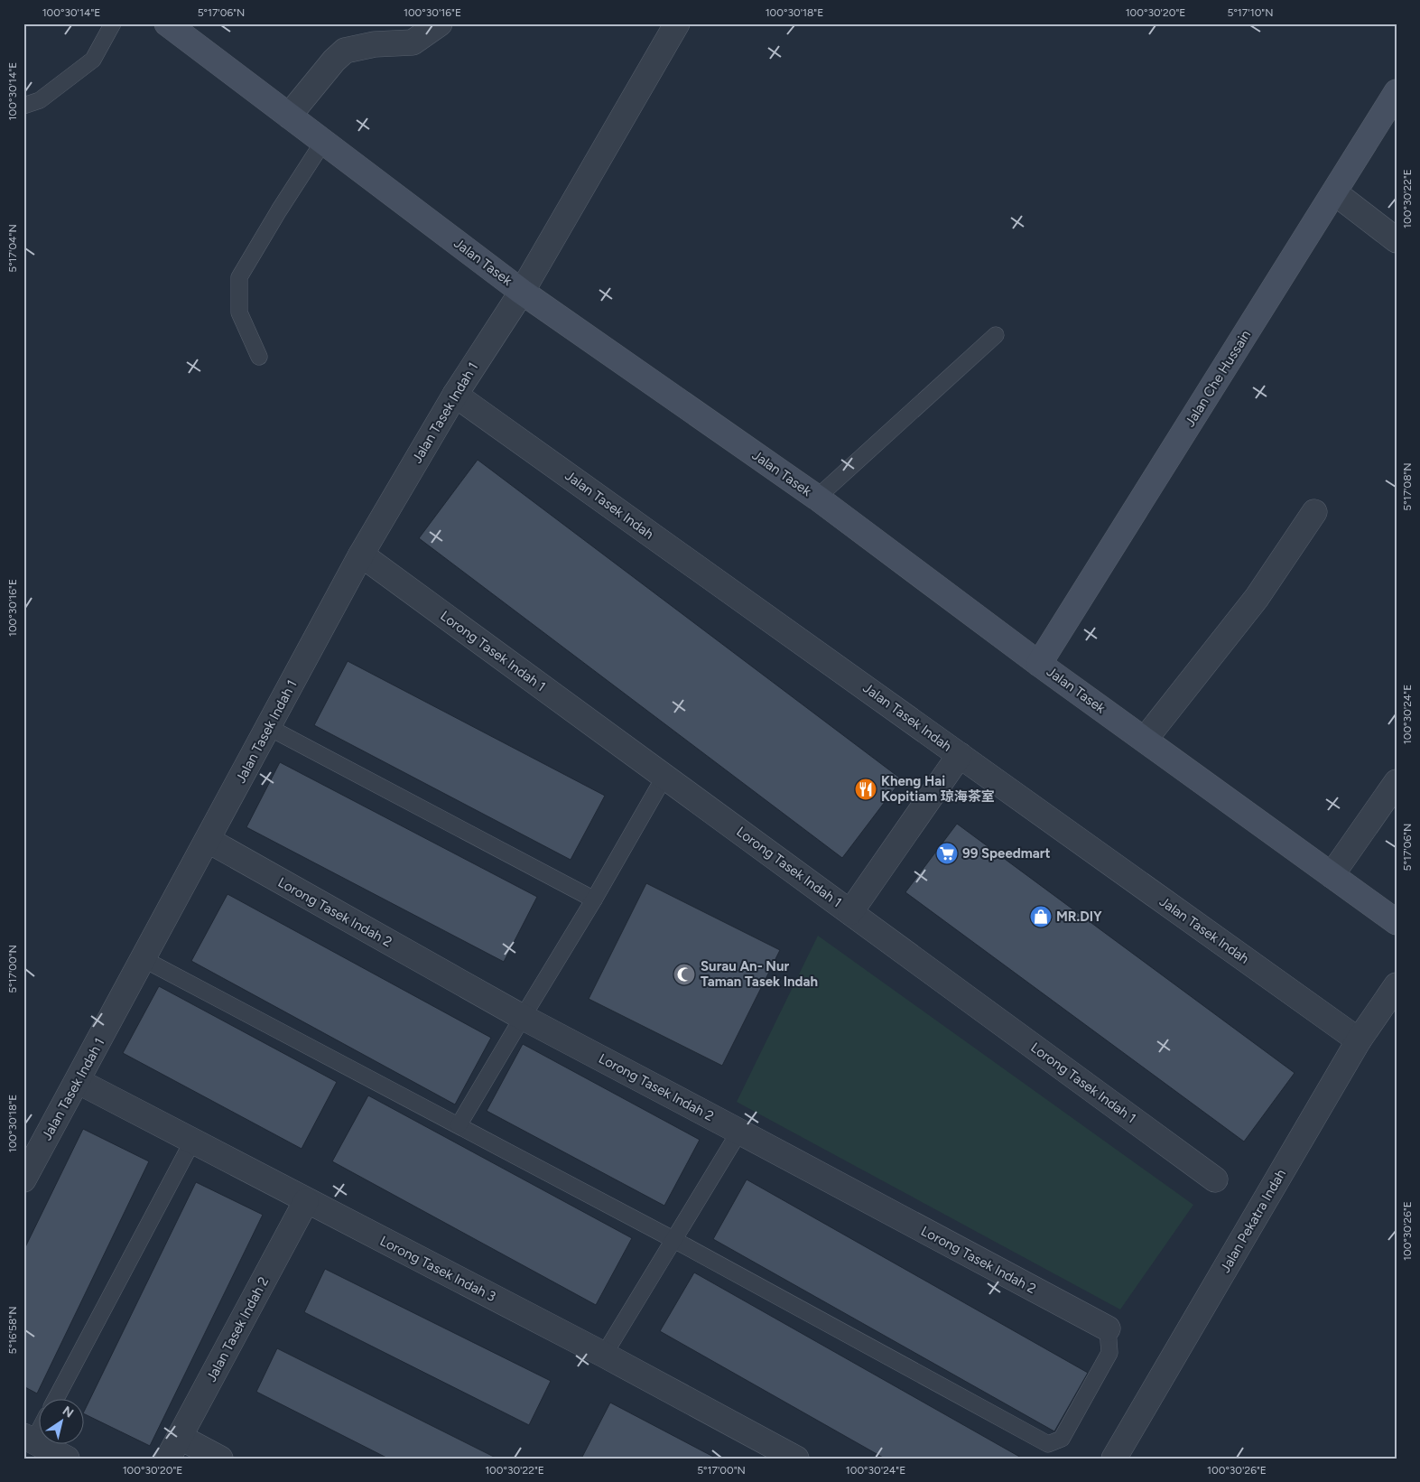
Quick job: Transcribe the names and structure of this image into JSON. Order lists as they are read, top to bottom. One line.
{"streets":{"main road":["Jalan Tasek","Jalan Che Hussain"],"street":["Jalan Tasek Indah 1","Jalan Tasek Indah","Lorong Tasek Indah 1","Lorong Tasek Indah 2","Jalan Pekatra Indah","Lorong Tasek Indah 3","Jalan Tasek Indah 2"]},"crossings":[["Jalan Tasek","Jalan Che Hussain"],["Jalan Tasek","Jalan Tasek Indah 1"],["Jalan Tasek Indah 1","Jalan Tasek Indah"],["Jalan Tasek Indah 1","Lorong Tasek Indah 1"],["Jalan Tasek Indah 1","Lorong Tasek Indah 2"],["Jalan Tasek Indah 1","Lorong Tasek Indah 3"],["Jalan Tasek Indah","Jalan Pekatra Indah"],["Lorong Tasek Indah 3","Jalan Tasek Indah 2"]],"places":{"restaurant":["Kheng Hai Kopitiam 琼海茶室"],"supermarket":["99 Speedmart"],"shop":["MR.DIY"],"mosque":["Surau An- Nur Taman Tasek Indah"]},"north":"top right","coordinates":["100°30'14\"E","5°17'06\"N","100°30'16\"E","100°30'18\"E","100°30'20\"E","5°17'10\"N","100°30'22\"E","5°17'04\"N","5°17'08\"N","100°30'24\"E","5°17'00\"N","100°30'26\"E","5°16'58\"N"]}
